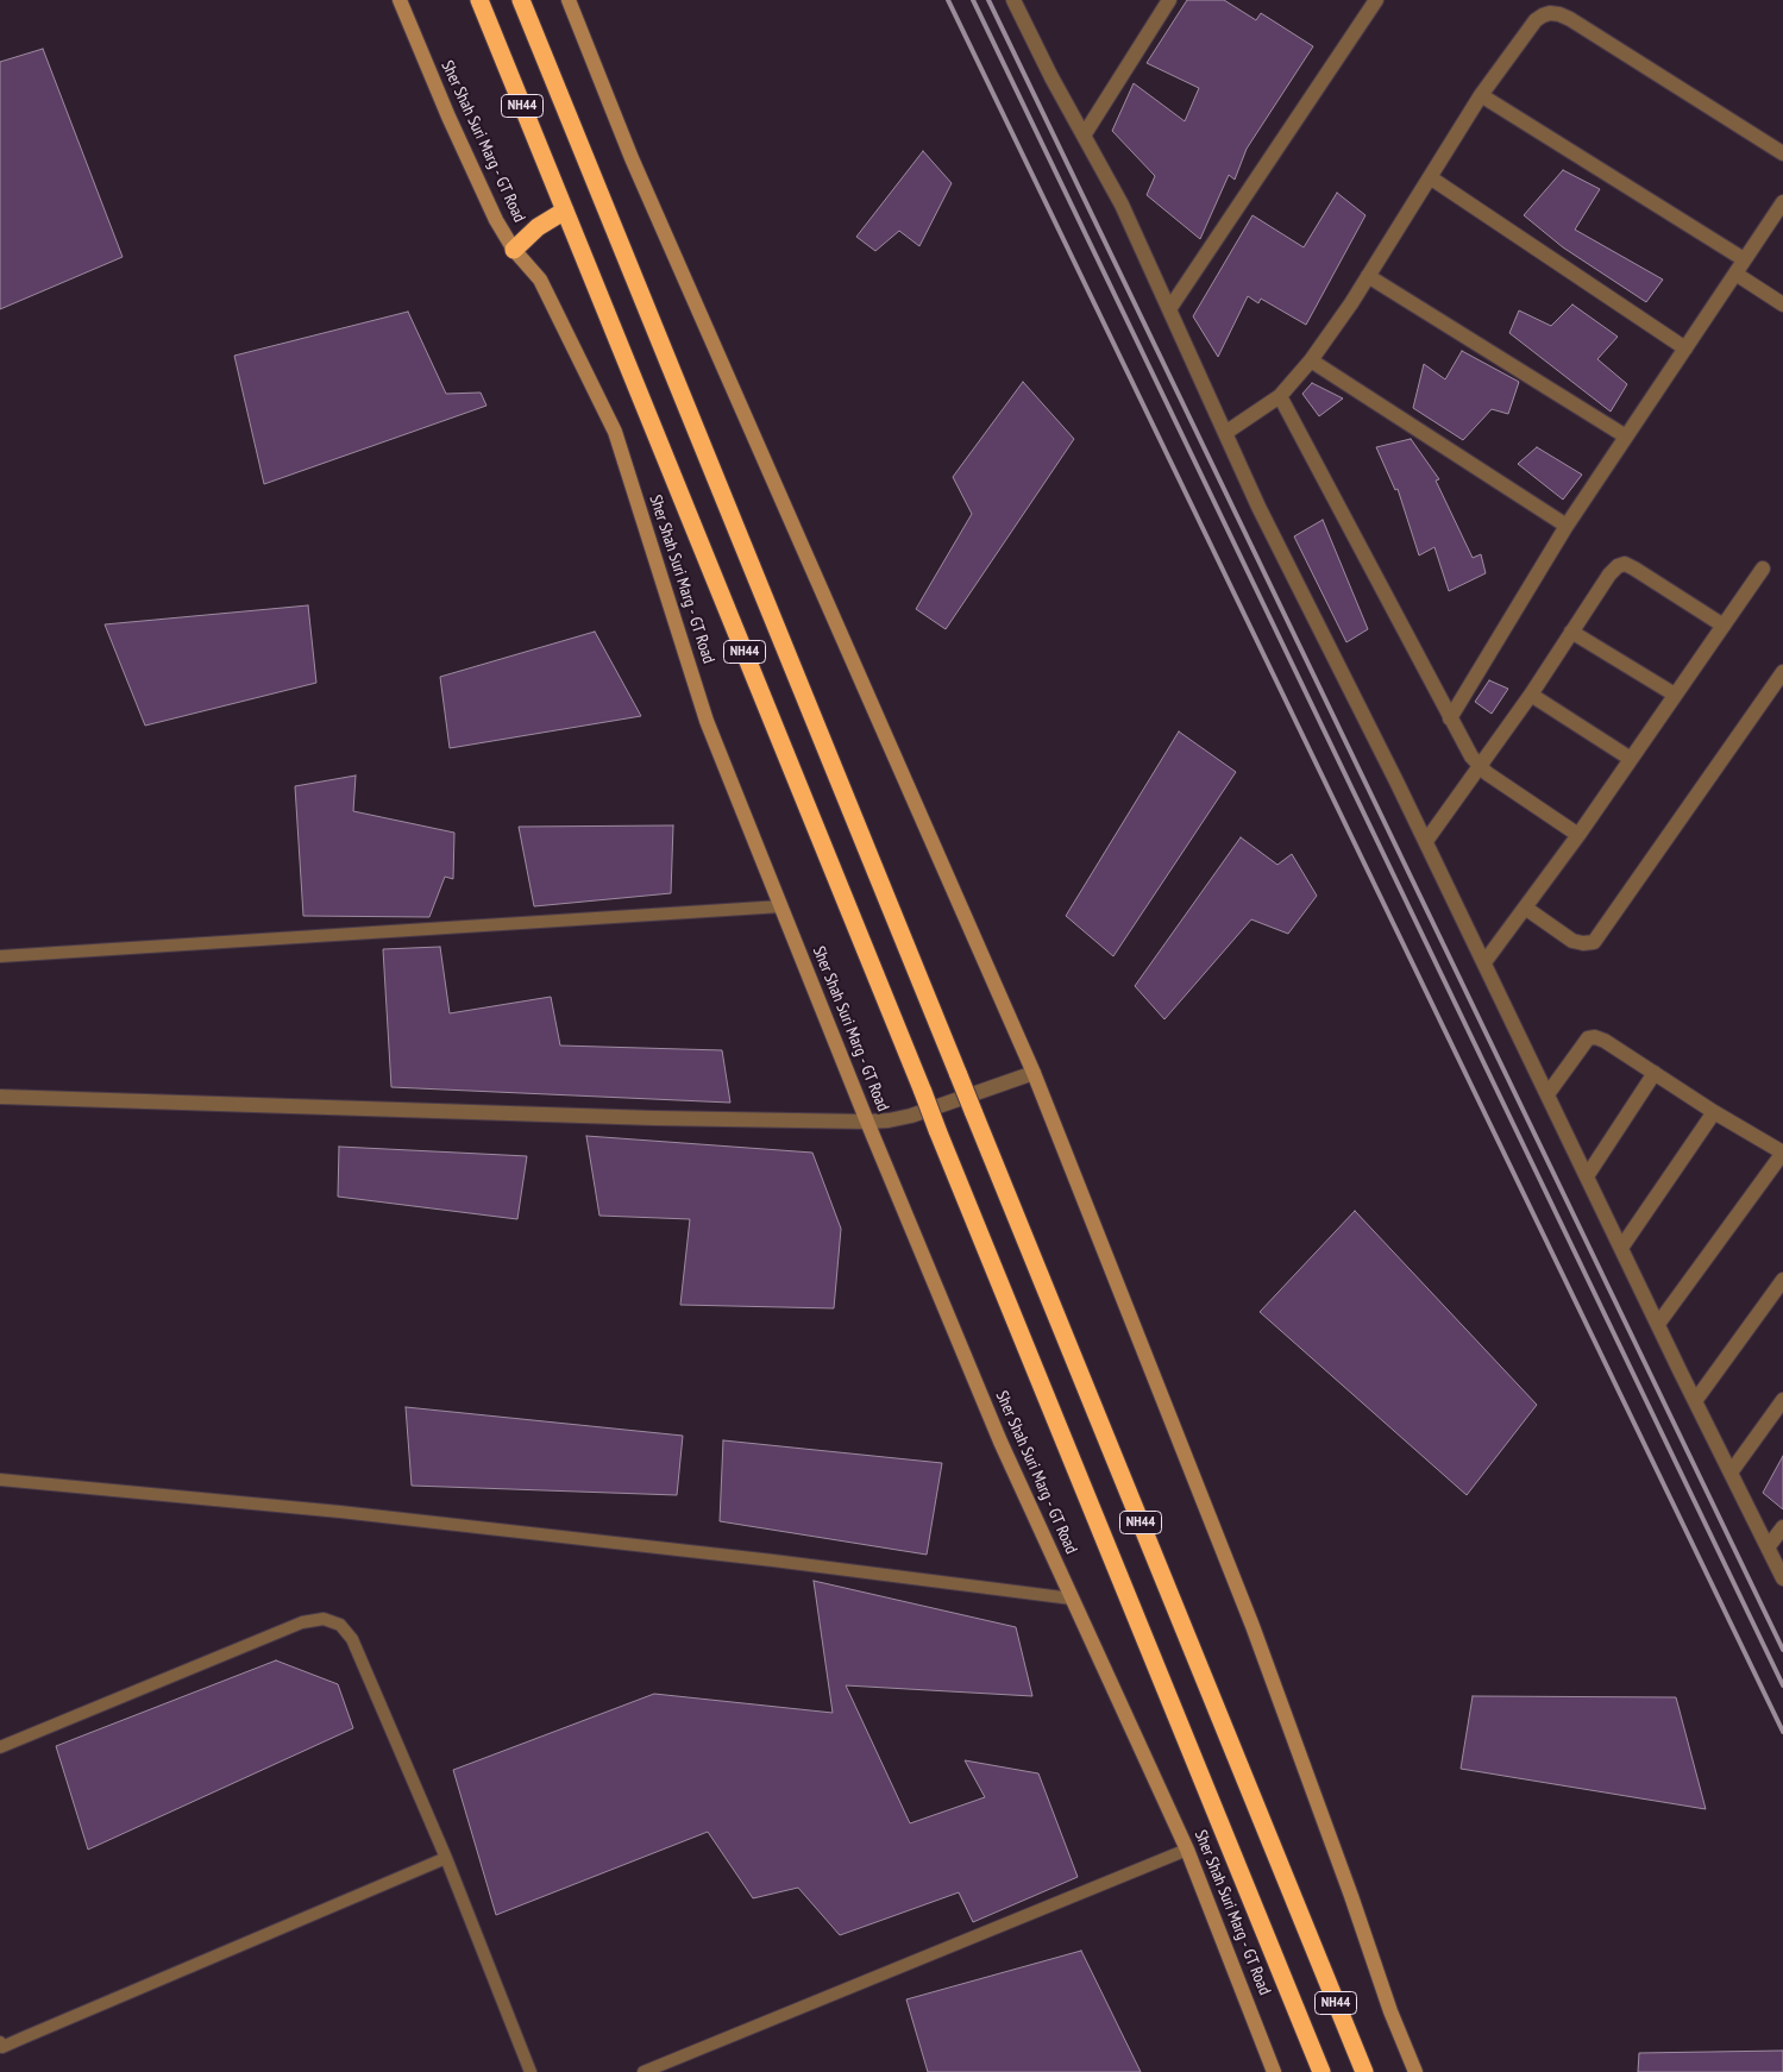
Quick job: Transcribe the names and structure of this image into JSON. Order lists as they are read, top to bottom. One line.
{"streets":{"highway":["NH44","Sher Shah Suri Marg - GT Road"]}}
